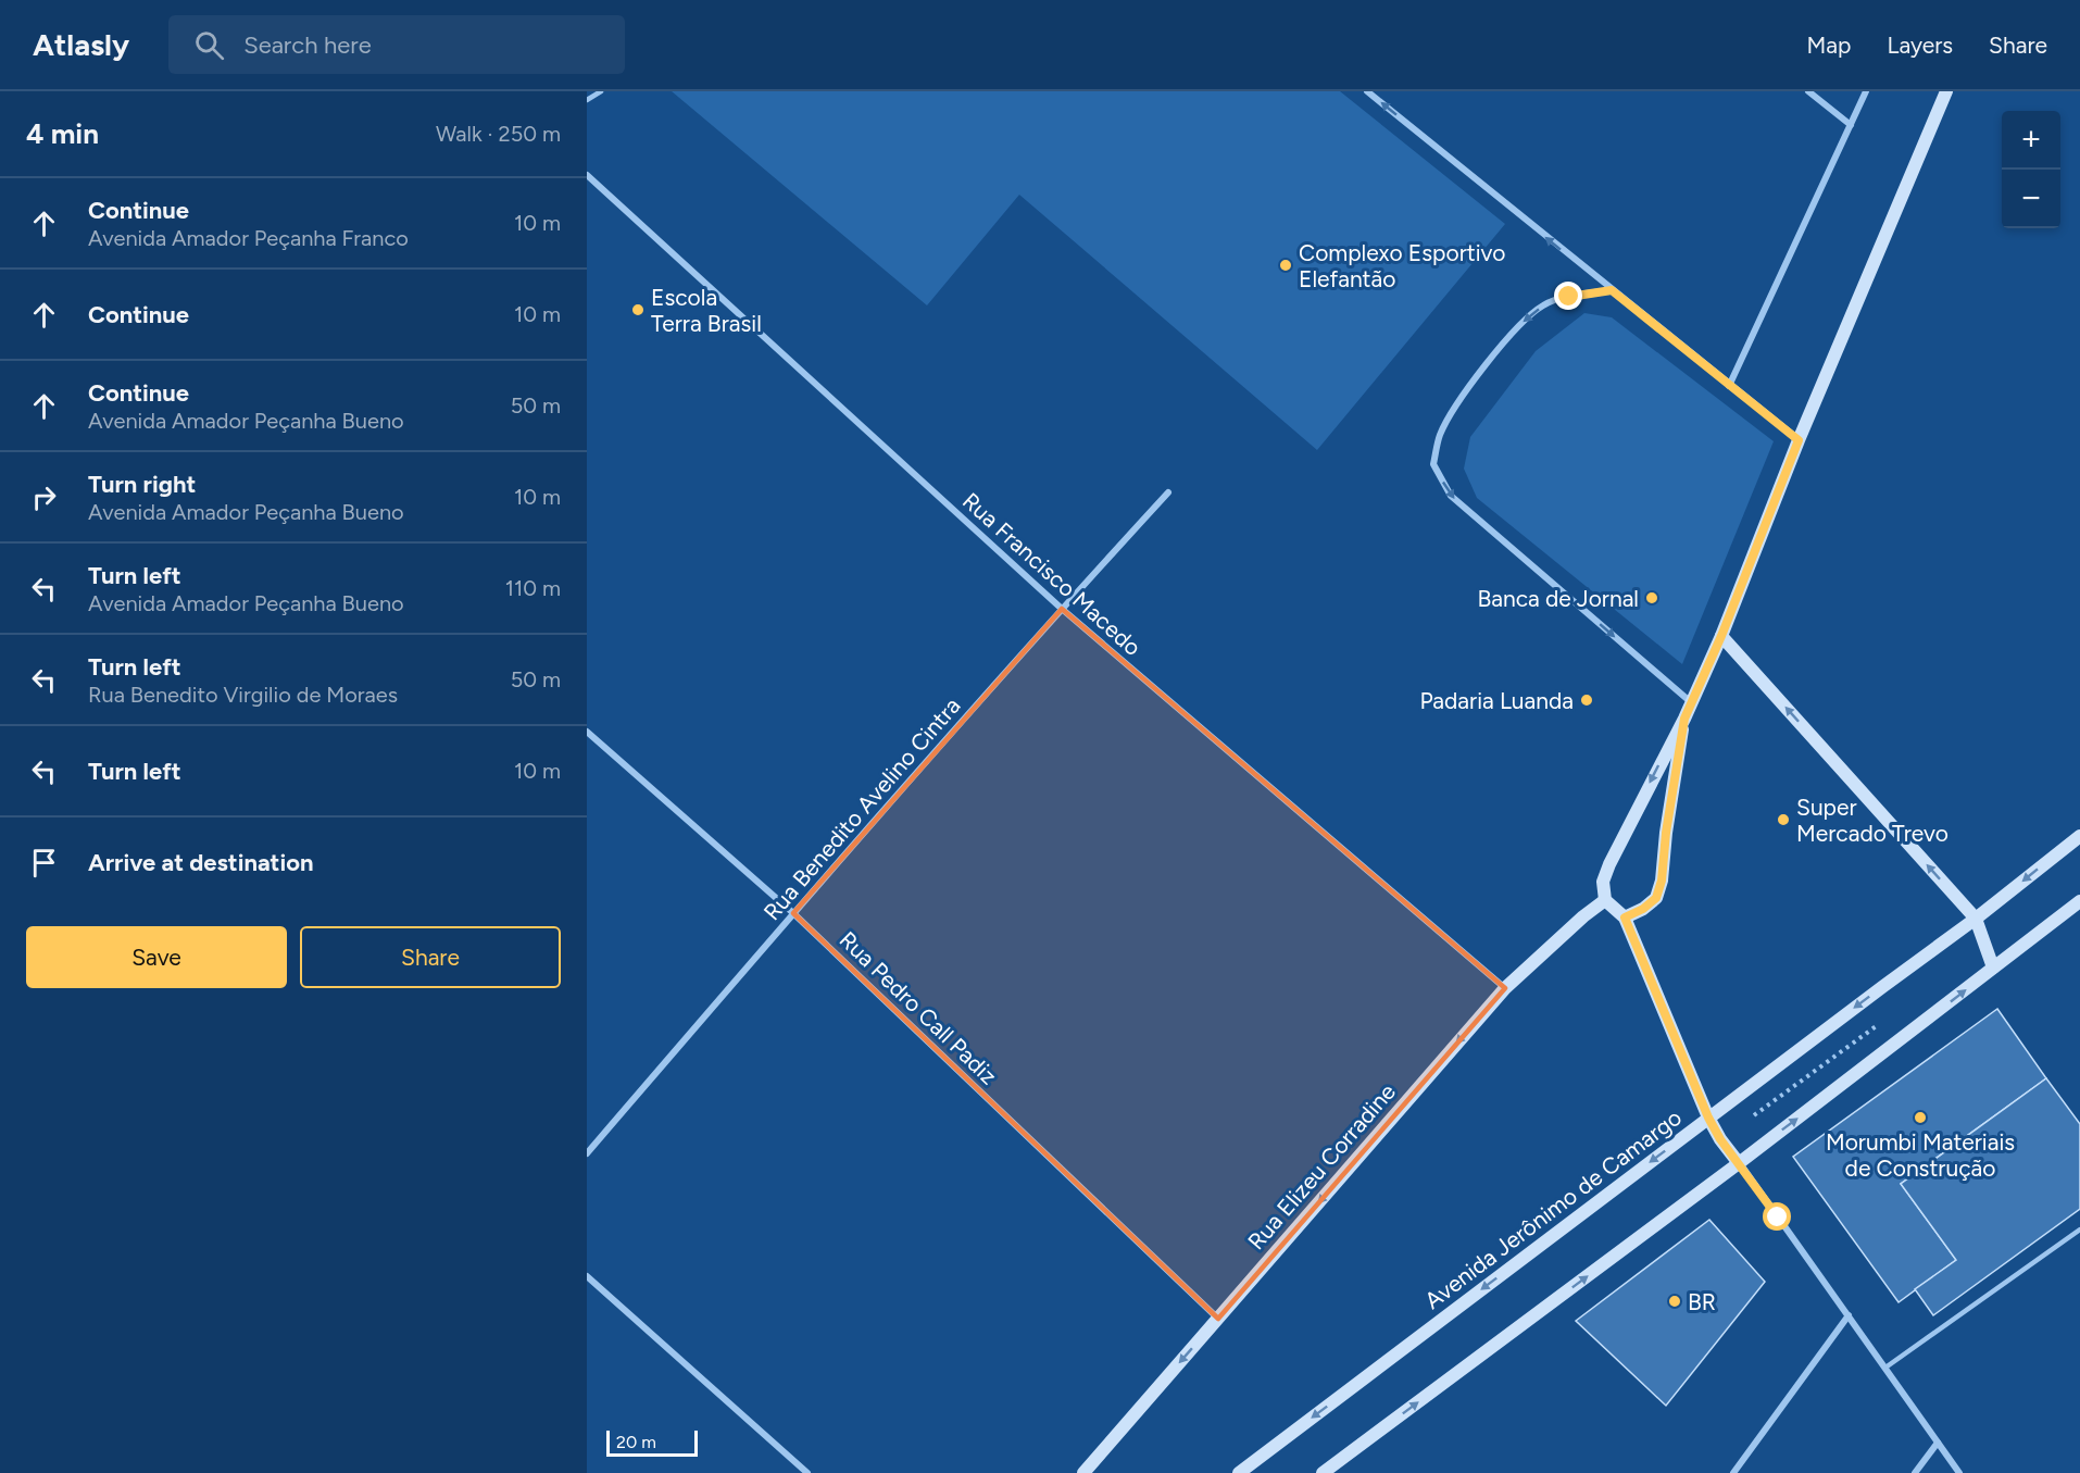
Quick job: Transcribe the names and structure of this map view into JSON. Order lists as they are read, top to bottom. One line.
{"streets":{"main road":["Rua Elizeu Corradine","Avenida Jerônimo de Camargo"],"street":["Rua Francisco Macedo","Rua Benedito Avelino Cintra","Rua Pedro Call Padiz"]},"crossings":[["Rua Francisco Macedo","Rua Benedito Avelino Cintra"],["Rua Francisco Macedo","Rua Elizeu Corradine"],["Rua Benedito Avelino Cintra","Rua Pedro Call Padiz"],["Rua Pedro Call Padiz","Rua Elizeu Corradine"]],"one_way":["Rua Elizeu Corradine"],"places":["Complexo Esportivo Elefantão","Escola Terra Brasil","Banca de Jornal","Padaria Luanda","Super Mercado Trevo","Morumbi Materiais de Construção","BR"],"scale_bar":"20 m","page":{"header":"Atlasly","search":"Search here","nav":["Map","Layers","Share"],"heading":["4 min","Walk · 250 m"],"map_buttons":["+","−"],"list":[["Continue","Avenida Amador Peçanha Franco","10 m"],["Continue","10 m"],["Continue","Avenida Amador Peçanha Bueno","50 m"],["Turn right","Avenida Amador Peçanha Bueno","10 m"],["Turn left","Avenida Amador Peçanha Bueno","110 m"],["Turn left","Rua Benedito Virgilio de Moraes","50 m"],["Turn left","10 m"],"Arrive at destination"],"buttons":["Save","Share"],"scale":"20 m"}}
